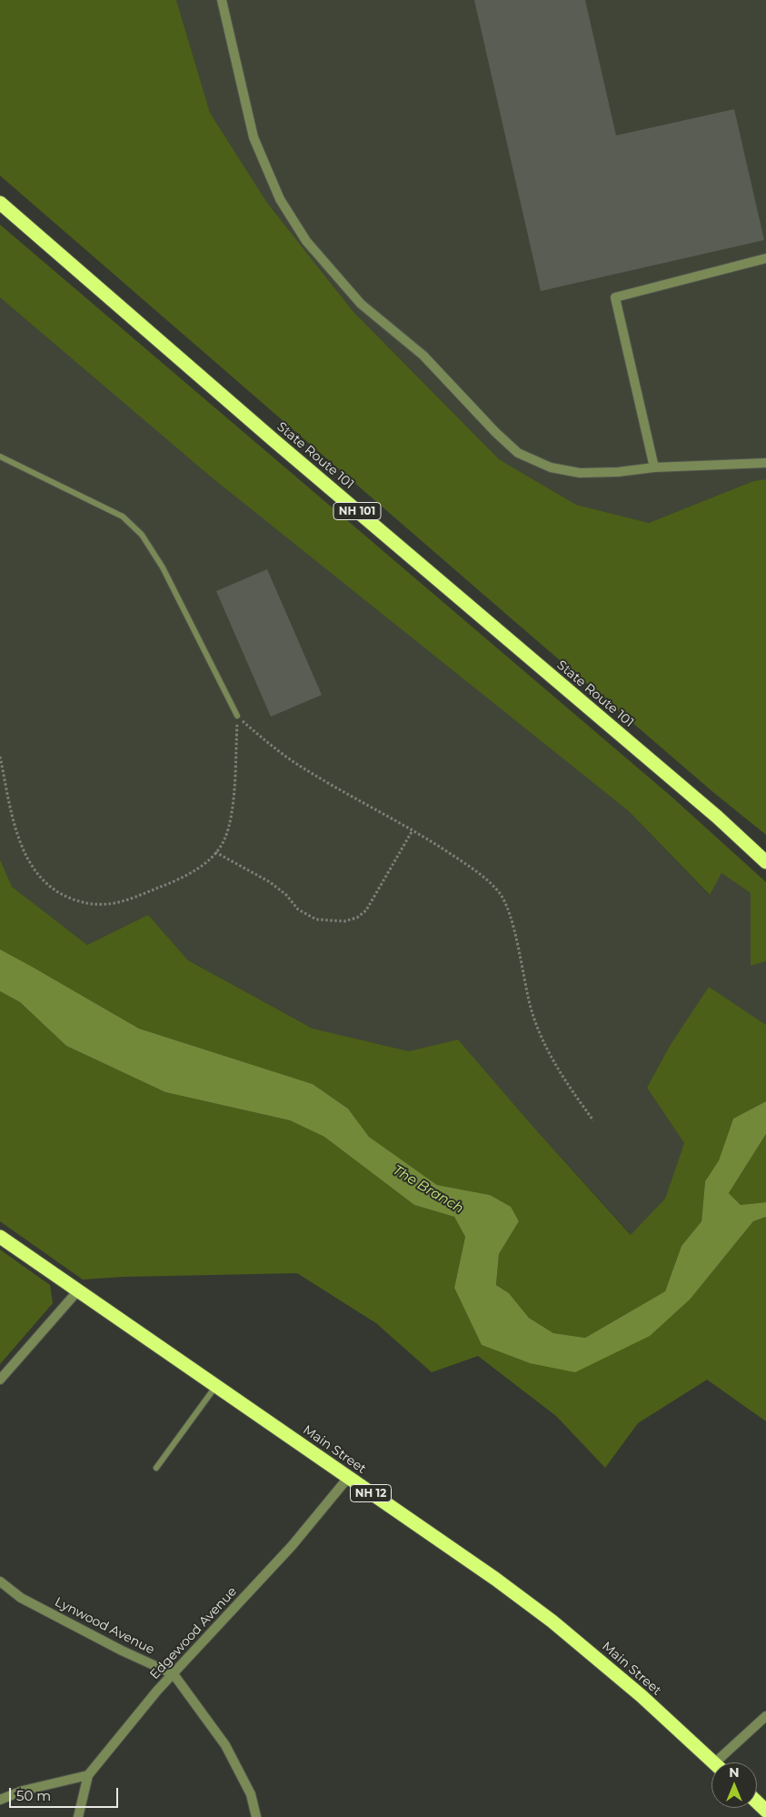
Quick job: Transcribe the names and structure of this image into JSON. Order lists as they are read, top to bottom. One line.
{"streets":{"highway":["State Route 101","NH 101","Main Street","NH 12"],"street":["Lynwood Avenue","Edgewood Avenue"]},"crossings":[["Main Street","Edgewood Avenue"],["Lynwood Avenue","Edgewood Avenue"]],"water":["The Branch"],"scale_bar":"50 m","north":"top"}
